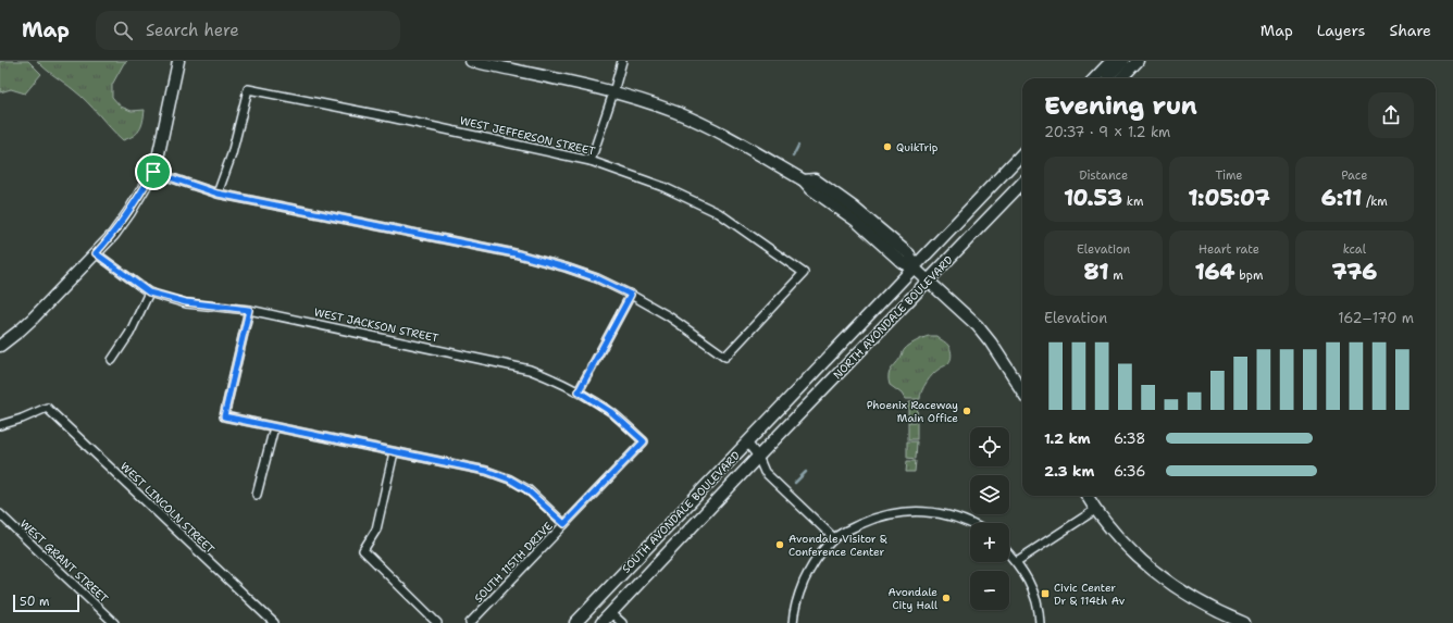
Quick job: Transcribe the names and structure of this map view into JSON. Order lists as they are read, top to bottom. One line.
{"streets":{"main road":["NORTH AVONDALE BOULEVARD","SOUTH AVONDALE BOULEVARD"],"street":["WEST JEFFERSON STREET","WEST JACKSON STREET","WEST LINCOLN STREET","WEST GRANT STREET","SOUTH 115TH DRIVE"]},"crossings":[["NORTH AVONDALE BOULEVARD","SOUTH AVONDALE BOULEVARD"],["WEST JACKSON STREET","SOUTH 115TH DRIVE"]],"places":{"other":["QuikTrip","Phoenix Raceway Main Office","Avondale Visitor & Conference Center","Avondale City Hall"],"transit":["Civic Center Dr & 114th Av"]},"scale_bar":"50 m","page":{"header":"Map","search":"Search here","nav":["Map","Layers","Share"],"heading":["Evening run","20:37 · 9 × 1.2 km"],"stats":[["Distance","10.53 km"],["Time","1:05:07"],["Pace","6:11 /km"],["Elevation","81 m"],["Heart rate","164 bpm"],["kcal","776"]],"chart":["Elevation","162–170 m"],"list":[{"name":"1.2 km","note":"6:38"},{"name":"2.3 km","note":"6:36"}],"map_buttons":["+","−"],"scale":"50 m"}}
